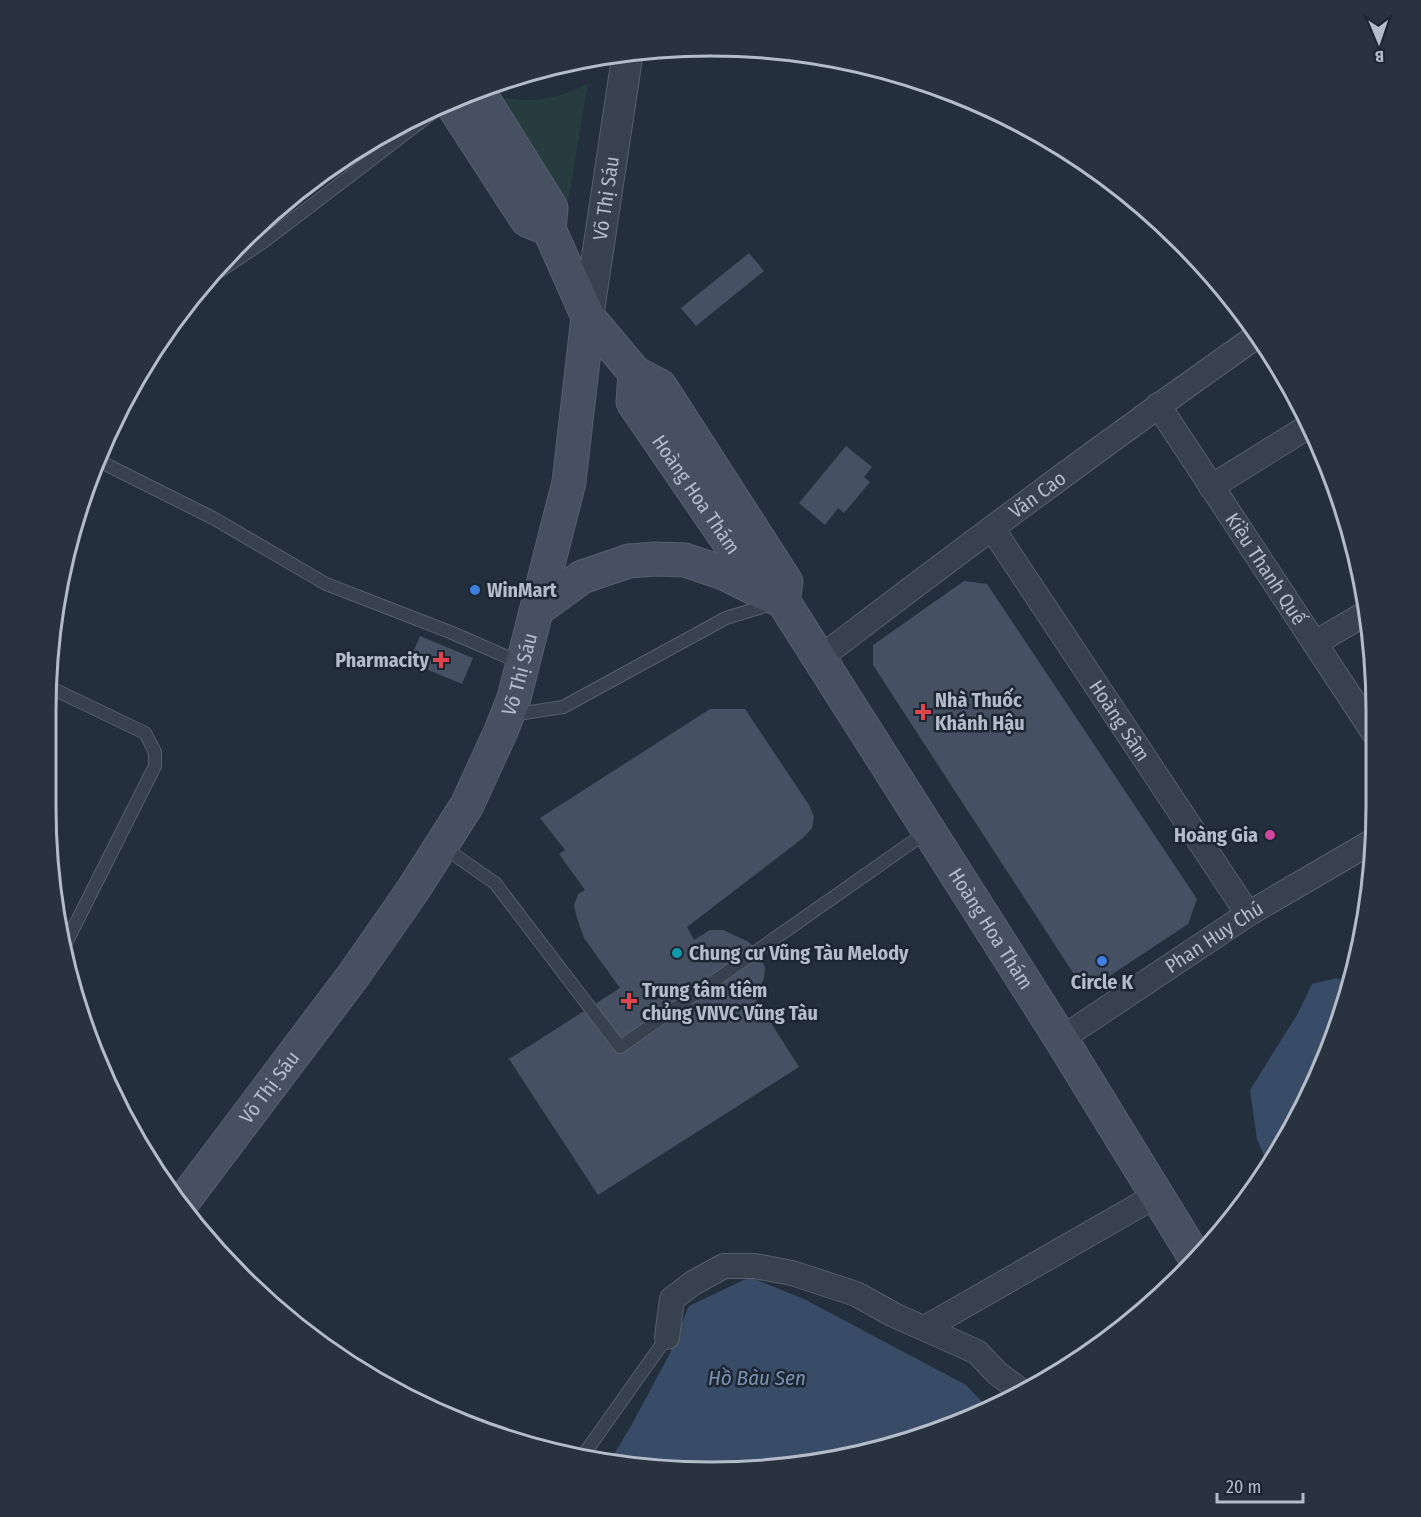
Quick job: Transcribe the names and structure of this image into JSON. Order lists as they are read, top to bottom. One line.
{"streets":{"main road":["Võ Thị Sáu","Hoàng Hoa Thám"],"street":["Văn Cao","Kiều Thanh Quế","Hoàng Sâm","Phan Huy Chú"]},"crossings":[["Võ Thị Sáu","Hoàng Hoa Thám"],["Hoàng Hoa Thám","Văn Cao"],["Hoàng Hoa Thám","Phan Huy Chú"],["Văn Cao","Kiều Thanh Quế"],["Văn Cao","Hoàng Sâm"],["Hoàng Sâm","Phan Huy Chú"]],"water":["Hồ Bàu Sen"],"places":{"other":["WinMart","Hoàng Gia","Chung cư Vũng Tàu Melody","Circle K"],"health":["Pharmacity","Nhà Thuốc Khánh Hậu","Trung tâm tiêm chủng VNVC Vũng Tàu"]},"scale_bar":"20 m","north":"bottom"}
